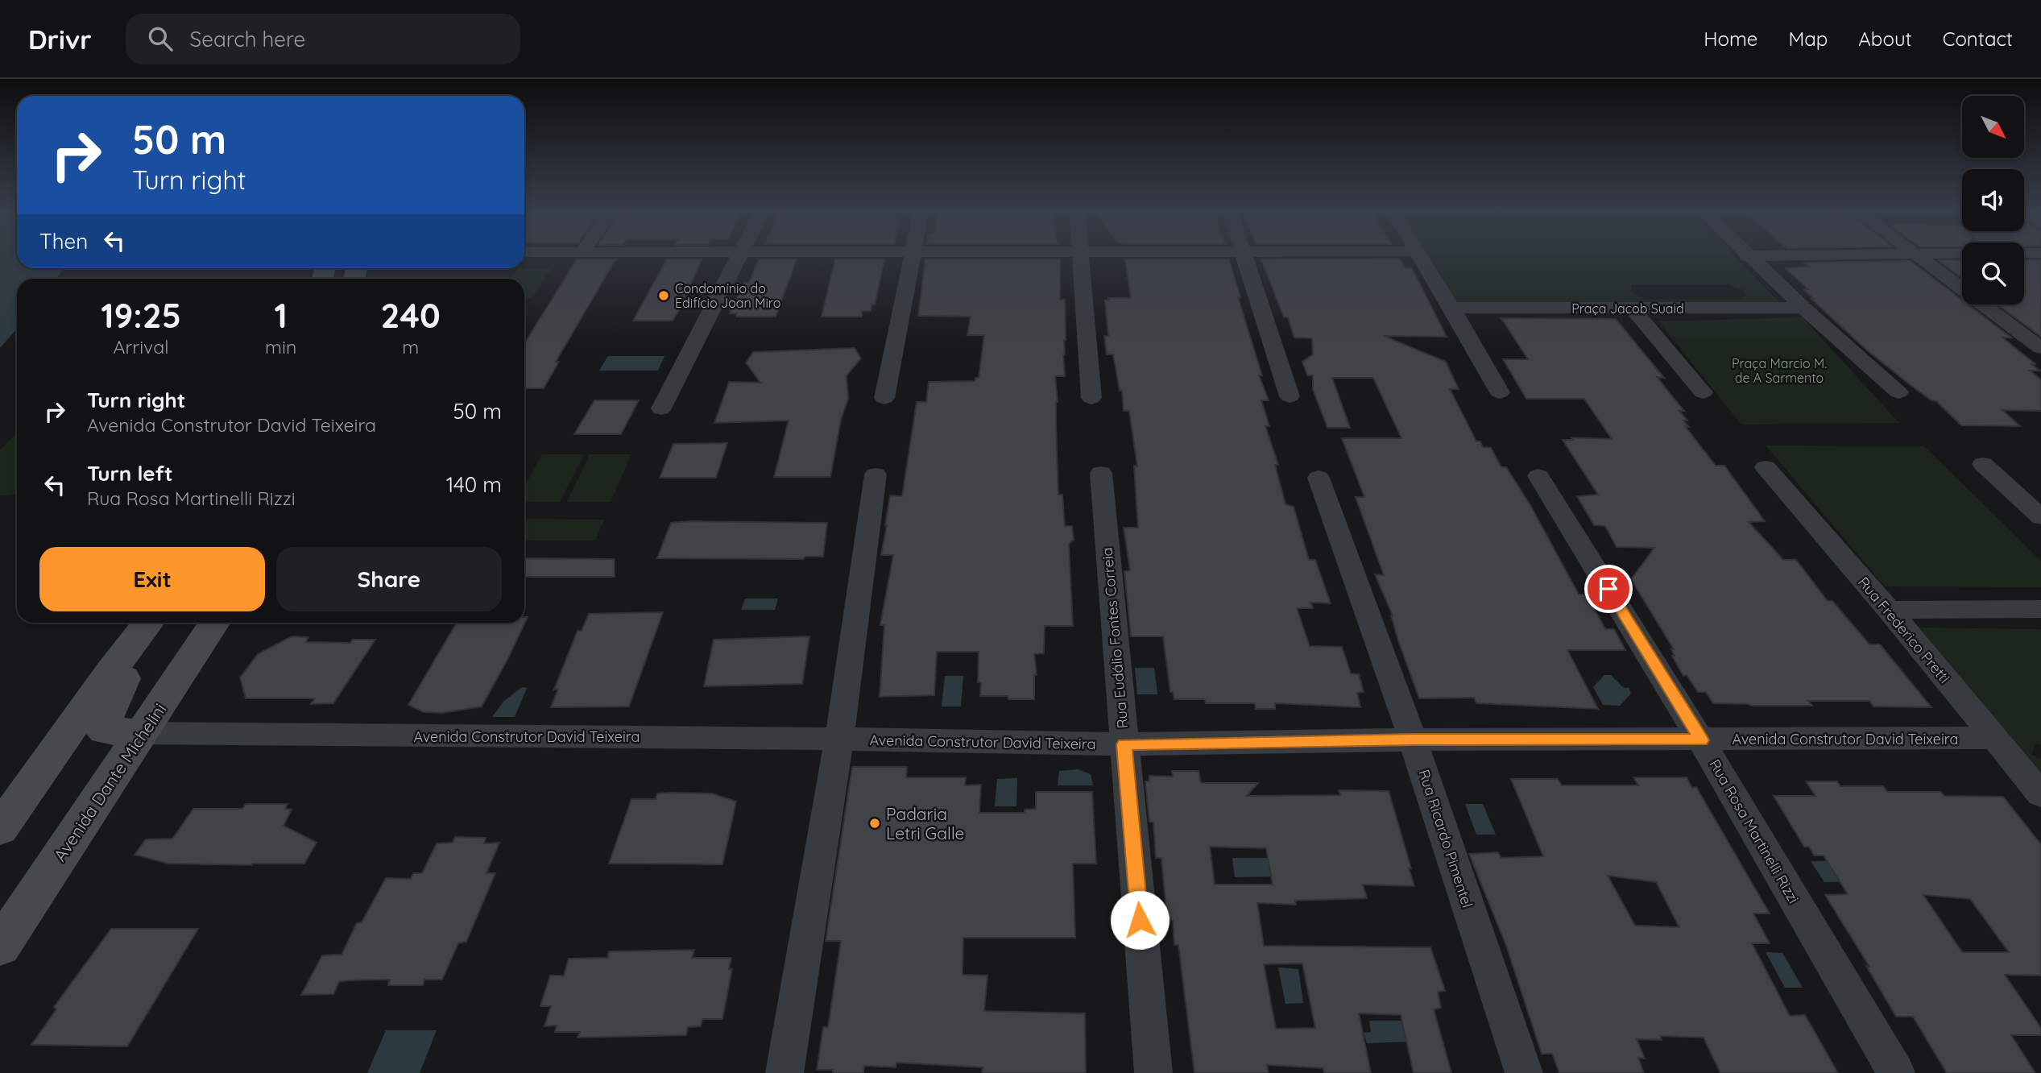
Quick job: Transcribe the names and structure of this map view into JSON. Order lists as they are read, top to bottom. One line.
{"streets":{"main road":["Avenida Dante Michelini"],"street":["Praça Jacob Suaid","Rua Frederico Pretti","Rua Eudálio Fontes Correia","Avenida Construtor David Teixeira","Rua Rosa Martinelli Rizzi","Rua Ricardo Pimentel"]},"crossings":[["Rua Frederico Pretti","Avenida Construtor David Teixeira"],["Rua Eudálio Fontes Correia","Avenida Construtor David Teixeira"],["Avenida Construtor David Teixeira","Avenida Dante Michelini"],["Avenida Construtor David Teixeira","Rua Rosa Martinelli Rizzi"],["Avenida Construtor David Teixeira","Rua Ricardo Pimentel"]],"parks":["Praça Marcio M. de A Sarmento"],"places":["Condomínio do Edifício Joan Miro","Padaria Letri Galle"],"north":"bottom right","page":{"header":"Drivr","search":"Search here","nav":["Home","Map","About","Contact"],"turn":["50 m","Turn right"],"then":"Then","eta":["19:25","Arrival","1","min","240","m"],"list":[{"name":"Turn right","note":"Avenida Construtor David Teixeira","value":"50 m"},{"name":"Turn left","note":"Rua Rosa Martinelli Rizzi","value":"140 m"}],"buttons":["Exit","Share"]}}
